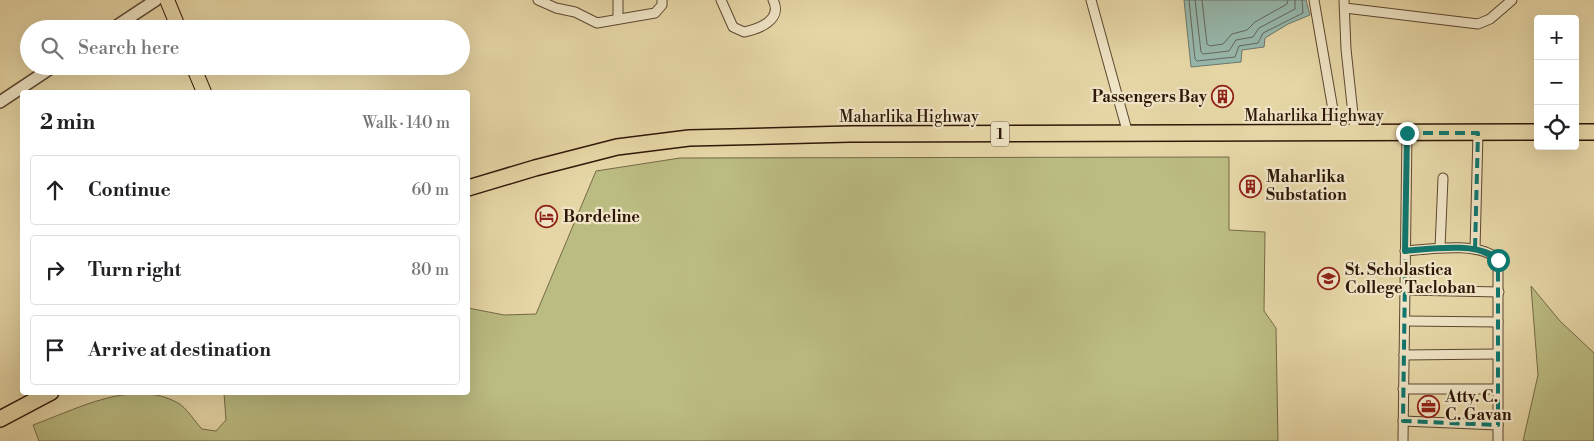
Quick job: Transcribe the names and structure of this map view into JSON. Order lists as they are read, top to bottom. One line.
{"streets":{"highway":["Maharlika Highway","1"]},"places":{"building":["Passengers Bay","Maharlika Substation"],"hotel":["Bordeline"],"school or university":["St. Scholastica College Tacloban"],"office":["Atty. C. C. Gavan"]},"page":{"map_buttons":["+","−"],"search":"Search here","heading":["2 min","Walk · 140 m"],"list":[["Continue","60 m"],["Turn right","80 m"],"Arrive at destination"]}}
